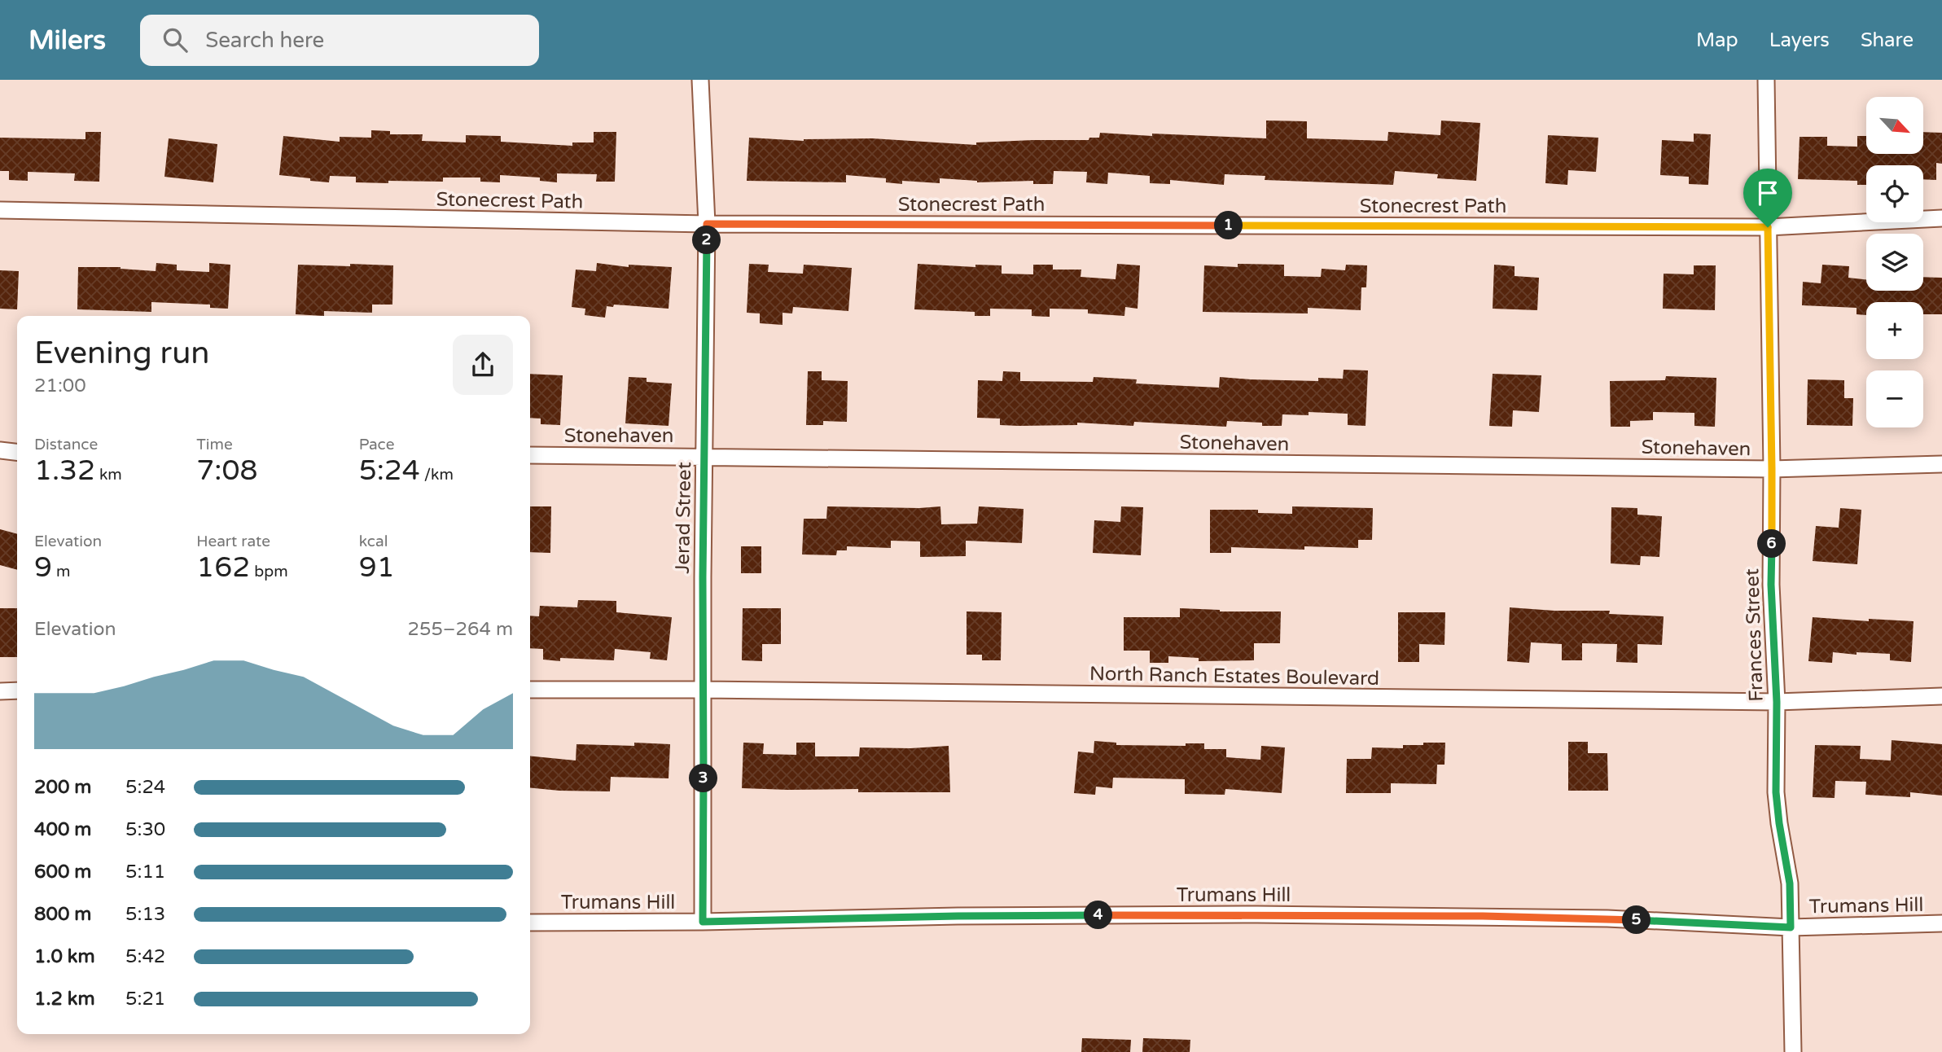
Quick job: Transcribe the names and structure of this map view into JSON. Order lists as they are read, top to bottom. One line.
{"streets":{"street":["Stonecrest Path","Stonehaven","Jerad Street","Frances Street","North Ranch Estates Boulevard","Trumans Hill"]},"crossings":[["Stonecrest Path","Jerad Street"],["Stonecrest Path","Frances Street"],["Stonehaven","Jerad Street"],["Stonehaven","Frances Street"],["Jerad Street","North Ranch Estates Boulevard"],["Jerad Street","Trumans Hill"],["Frances Street","North Ranch Estates Boulevard"],["Frances Street","Trumans Hill"]],"north":"bottom right","page":{"header":"Milers","search":"Search here","nav":["Map","Layers","Share"],"map_buttons":["+","−"],"pins":["1","2","6","3","4","5"],"heading":["Evening run","21:00"],"stats":[["Distance","1.32 km"],["Time","7:08"],["Pace","5:24 /km"],["Elevation","9 m"],["Heart rate","162 bpm"],["kcal","91"]],"chart":["Elevation","255–264 m"],"list":[{"name":"200 m","note":"5:24"},{"name":"400 m","note":"5:30"},{"name":"600 m","note":"5:11"},{"name":"800 m","note":"5:13"},{"name":"1.0 km","note":"5:42"},{"name":"1.2 km","note":"5:21"}]}}
